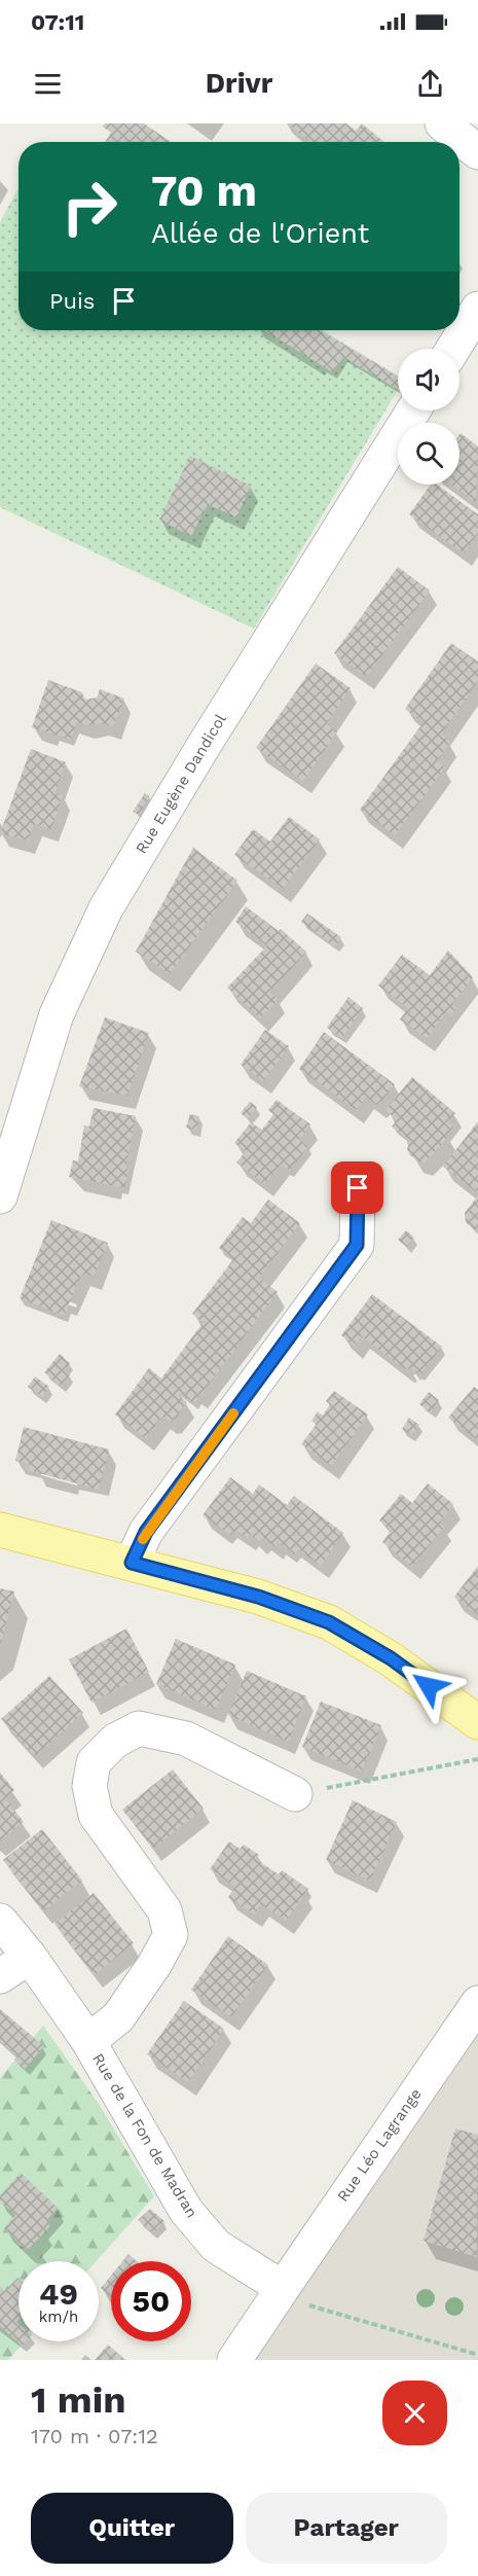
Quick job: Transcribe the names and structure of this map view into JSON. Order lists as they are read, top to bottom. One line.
{"streets":{"street":["Rue Eugène Dandicol","Rue de la Fon de Madran","Rue Léo Lagrange"]},"crossings":[["Rue de la Fon de Madran","Rue Léo Lagrange"]],"page":{"status":"07:11","header":"Drivr","turn":["70 m","Allée de l'Orient"],"then":"Puis","speed":"49 km/h","limit":"50","heading":["1 min","170 m · 07:12"],"buttons":["Quitter","Partager"]}}
